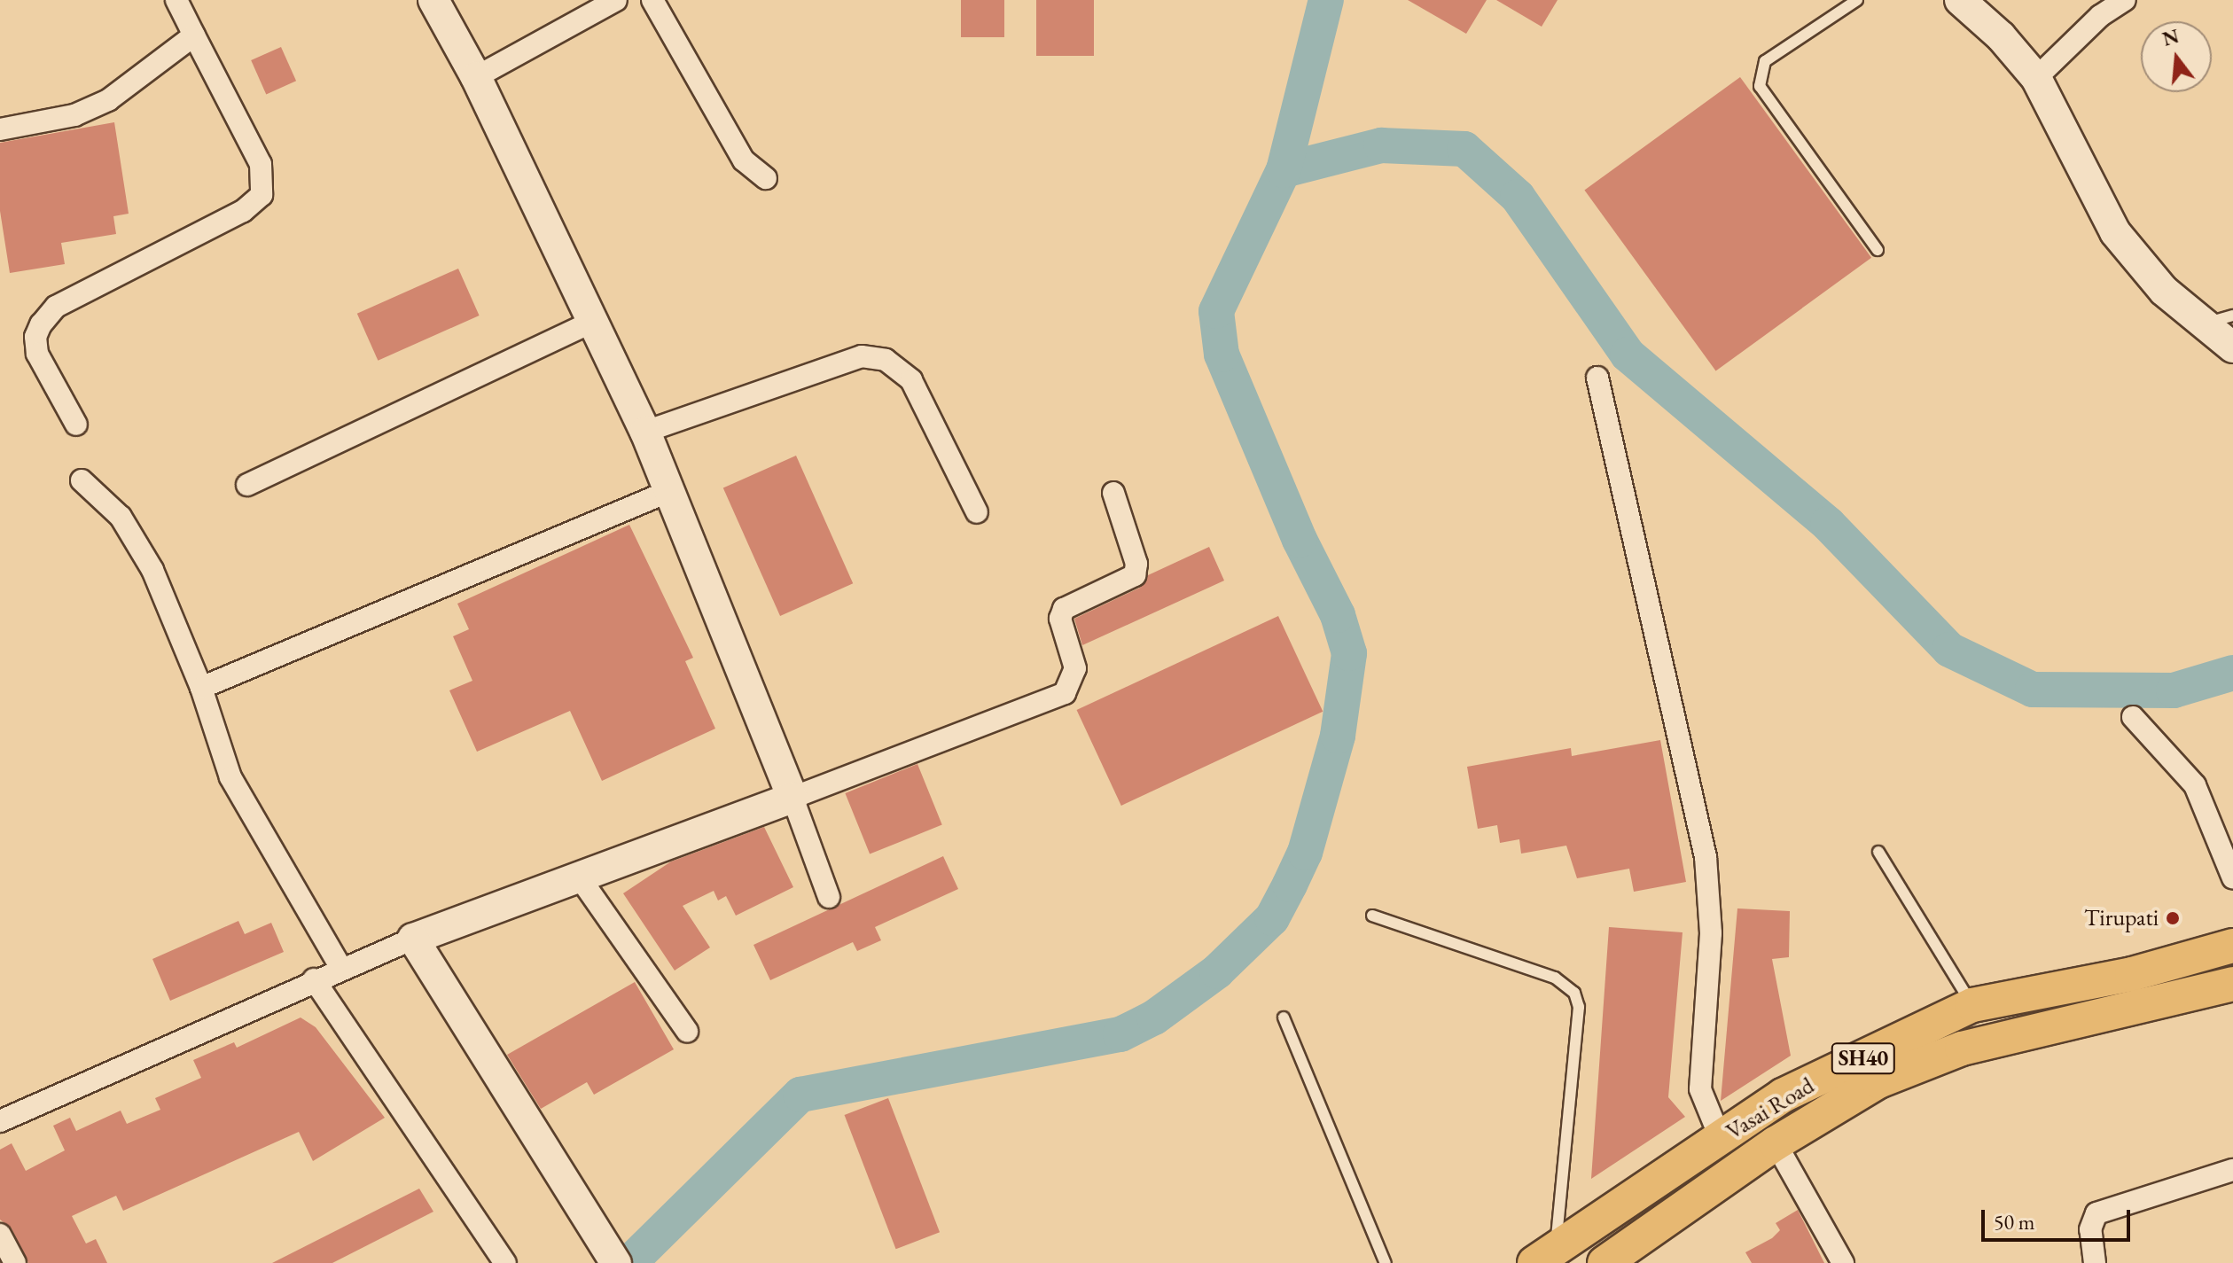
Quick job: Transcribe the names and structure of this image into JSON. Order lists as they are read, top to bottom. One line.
{"streets":{"main road":["SH40","Vasai Road"]},"places":["Tirupati"],"scale_bar":"50 m","north":"top"}
